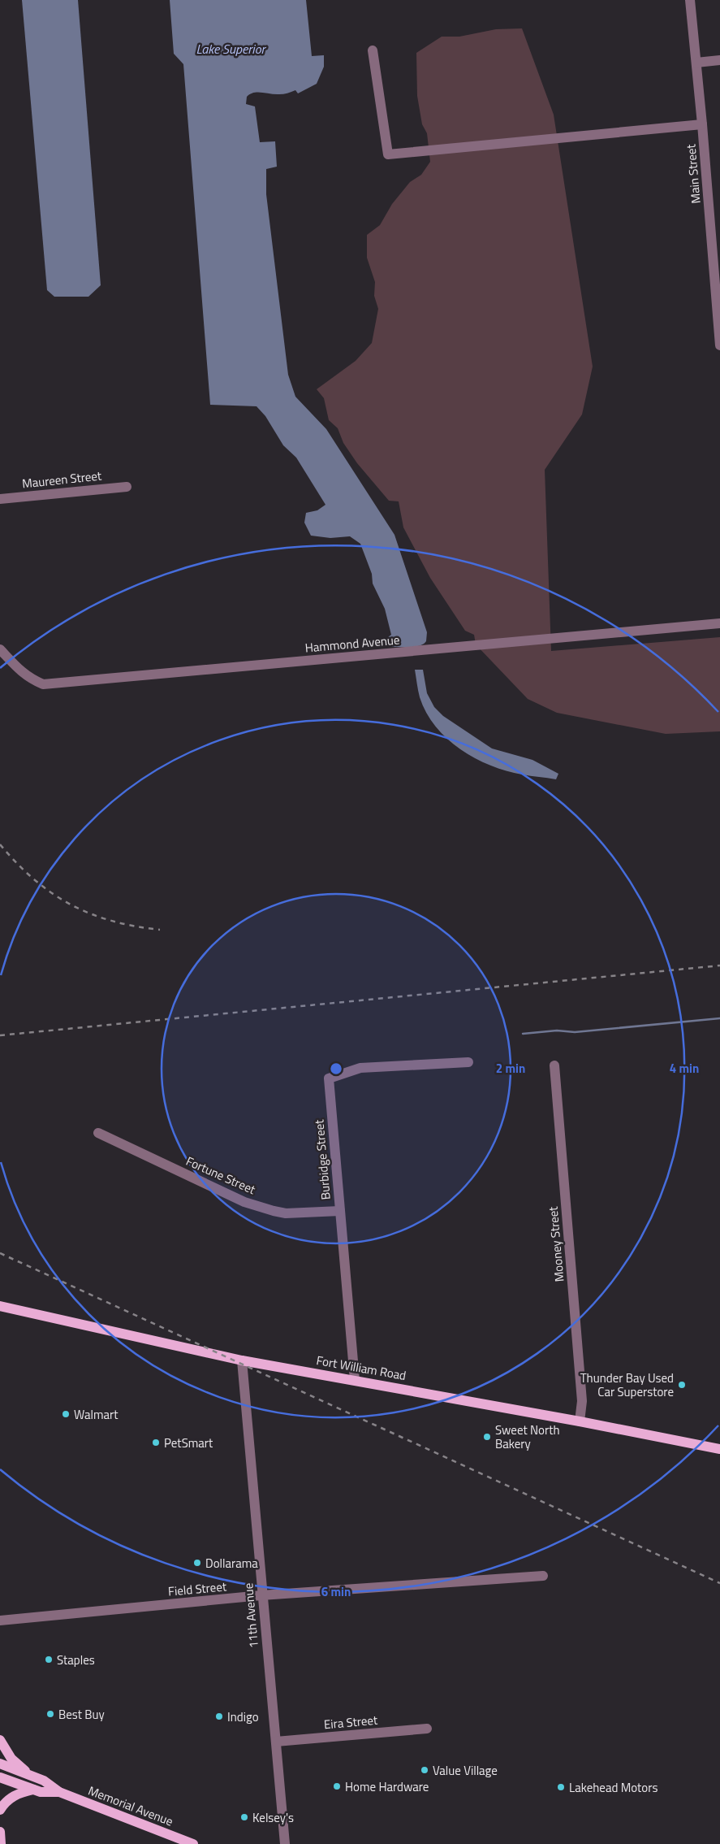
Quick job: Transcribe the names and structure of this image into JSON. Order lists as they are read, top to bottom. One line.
{"streets":{"main road":["Fort William Road","Memorial Avenue"],"street":["Main Street","Maureen Street","Hammond Avenue","Burbidge Street","Fortune Street","Mooney Street","Field Street","11th Avenue","Eira Street"]},"crossings":[["Burbidge Street","Fortune Street"],["Burbidge Street","Fort William Road"],["Mooney Street","Fort William Road"],["Fort William Road","11th Avenue"],["Field Street","11th Avenue"],["11th Avenue","Eira Street"]],"water":["Lake Superior"],"places":["Thunder Bay Used Car Superstore","Walmart","Sweet North Bakery","PetSmart","Dollarama","Staples","Best Buy","Indigo","Value Village","Home Hardware","Lakehead Motors","Kelsey's"],"rings":["2 min","4 min","6 min"]}
